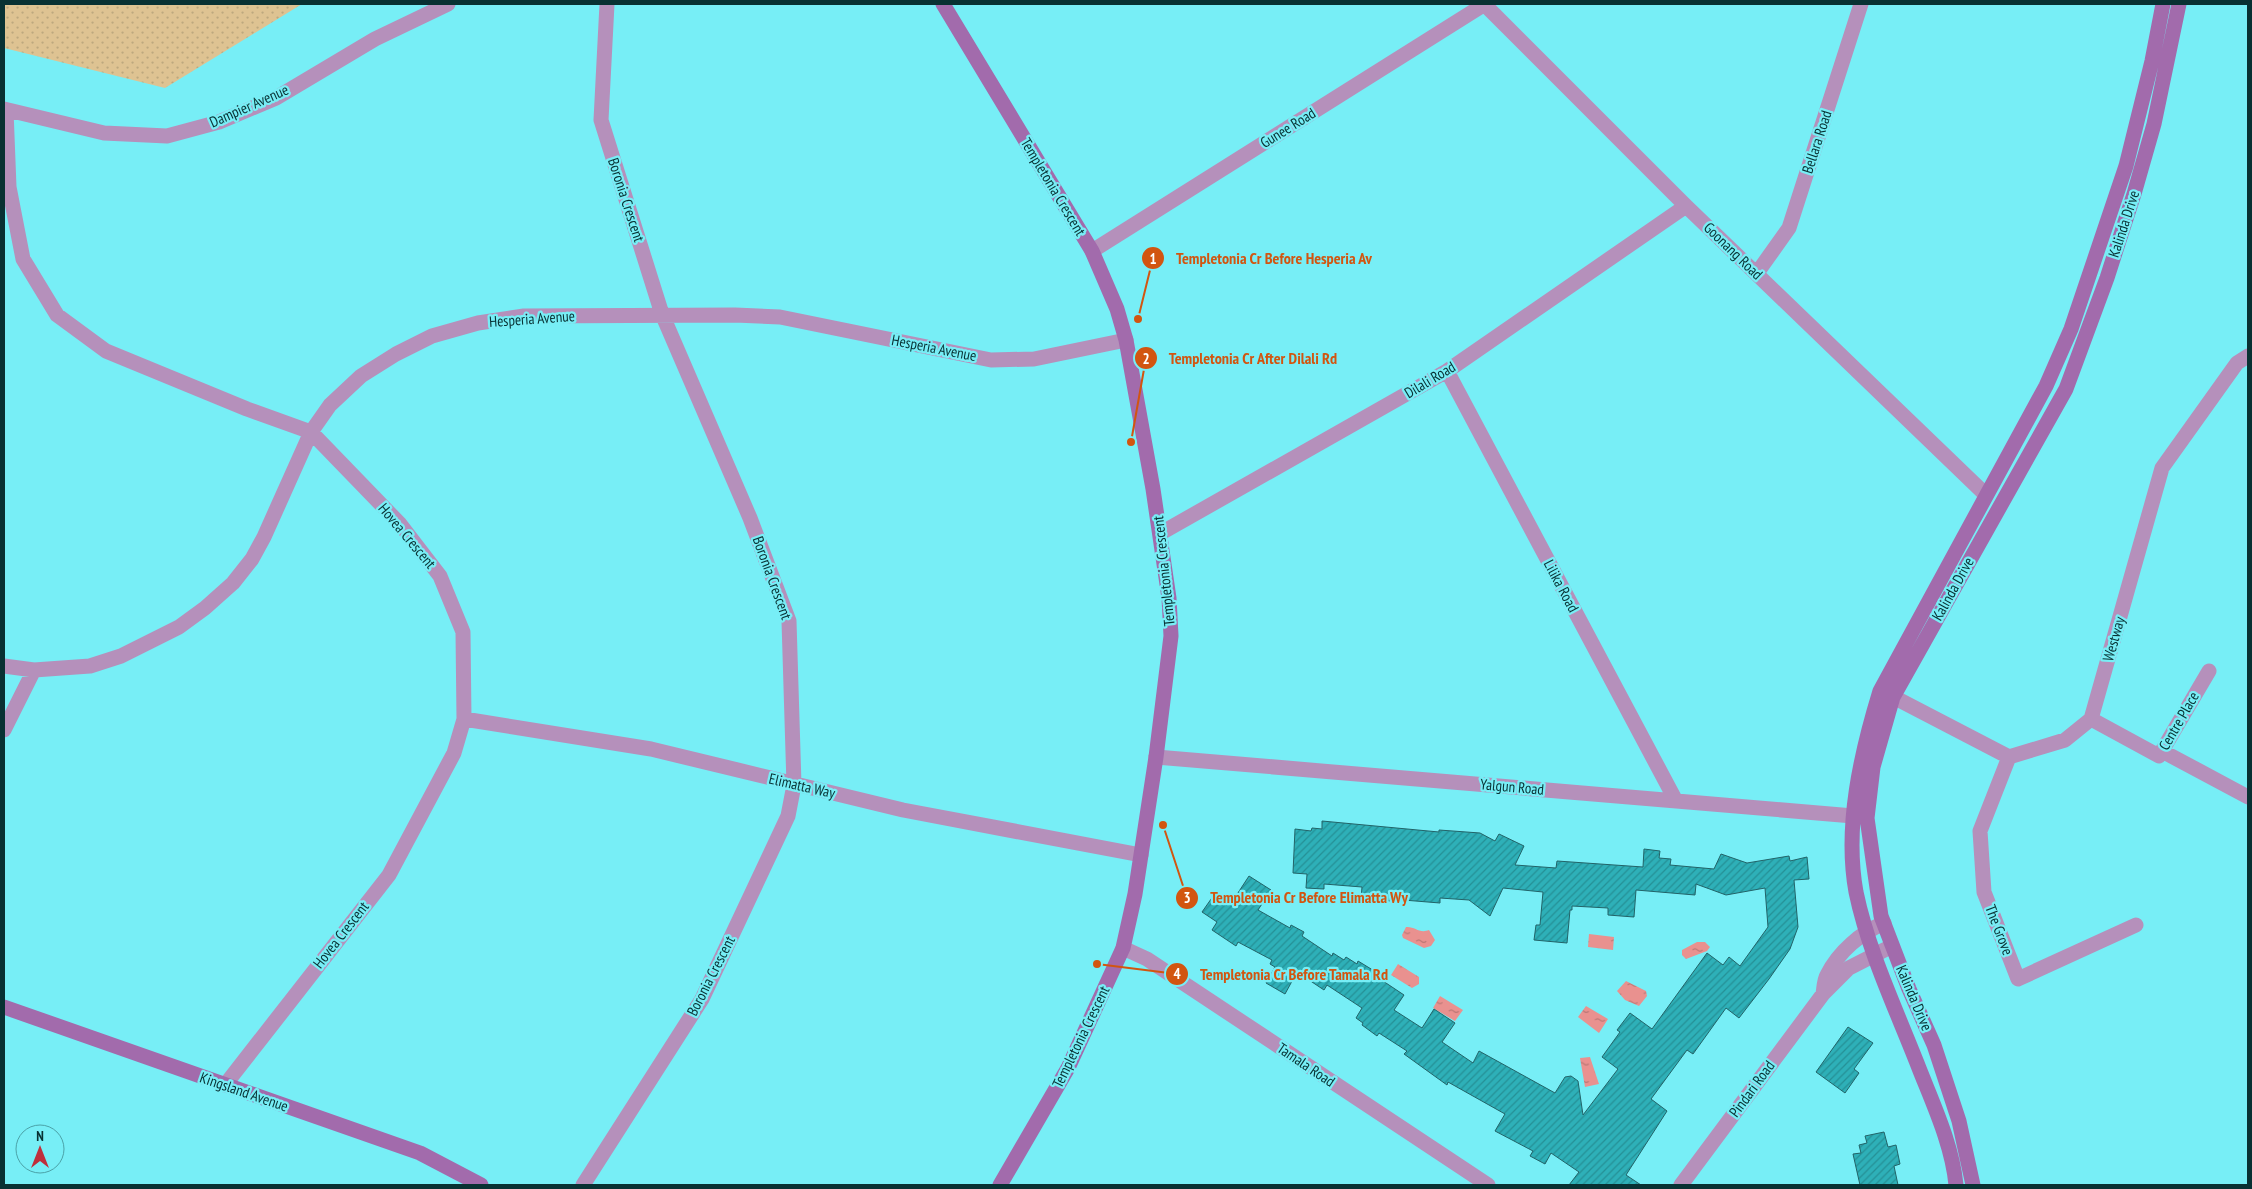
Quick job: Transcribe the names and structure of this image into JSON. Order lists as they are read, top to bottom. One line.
{"streets":{"street":["Dampier Avenue","Gunee Road","Bellara Road","Templetonia Crescent","Boronia Crescent","Kalinda Drive","Goonang Road","Hesperia Avenue","Dilali Road","Hovea Crescent","Lilika Road","Westway","Centre Place","Elimatta Way","Yalgun Road","The Grove","Tamala Road","Pindari Road","Kingsland Avenue"]},"crossings":[["Dampier Avenue","Hovea Crescent"],["Gunee Road","Templetonia Crescent"],["Gunee Road","Goonang Road"],["Bellara Road","Goonang Road"],["Templetonia Crescent","Hesperia Avenue"],["Templetonia Crescent","Dilali Road"],["Templetonia Crescent","Elimatta Way"],["Templetonia Crescent","Yalgun Road"],["Templetonia Crescent","Tamala Road"],["Boronia Crescent","Hesperia Avenue"],["Boronia Crescent","Elimatta Way"],["Kalinda Drive","Goonang Road"],["Kalinda Drive","Yalgun Road"],["Kalinda Drive","Pindari Road"],["Goonang Road","Dilali Road"],["Hesperia Avenue","Hovea Crescent"],["Dilali Road","Lilika Road"],["Hovea Crescent","Elimatta Way"],["Hovea Crescent","Kingsland Avenue"],["Lilika Road","Yalgun Road"],["Westway","Centre Place"]],"places":["Templetonia Cr Before Hesperia Av","Templetonia Cr After Dilali Rd","Templetonia Cr Before Elimatta Wy","Templetonia Cr Before Tamala Rd"],"north":"top"}
